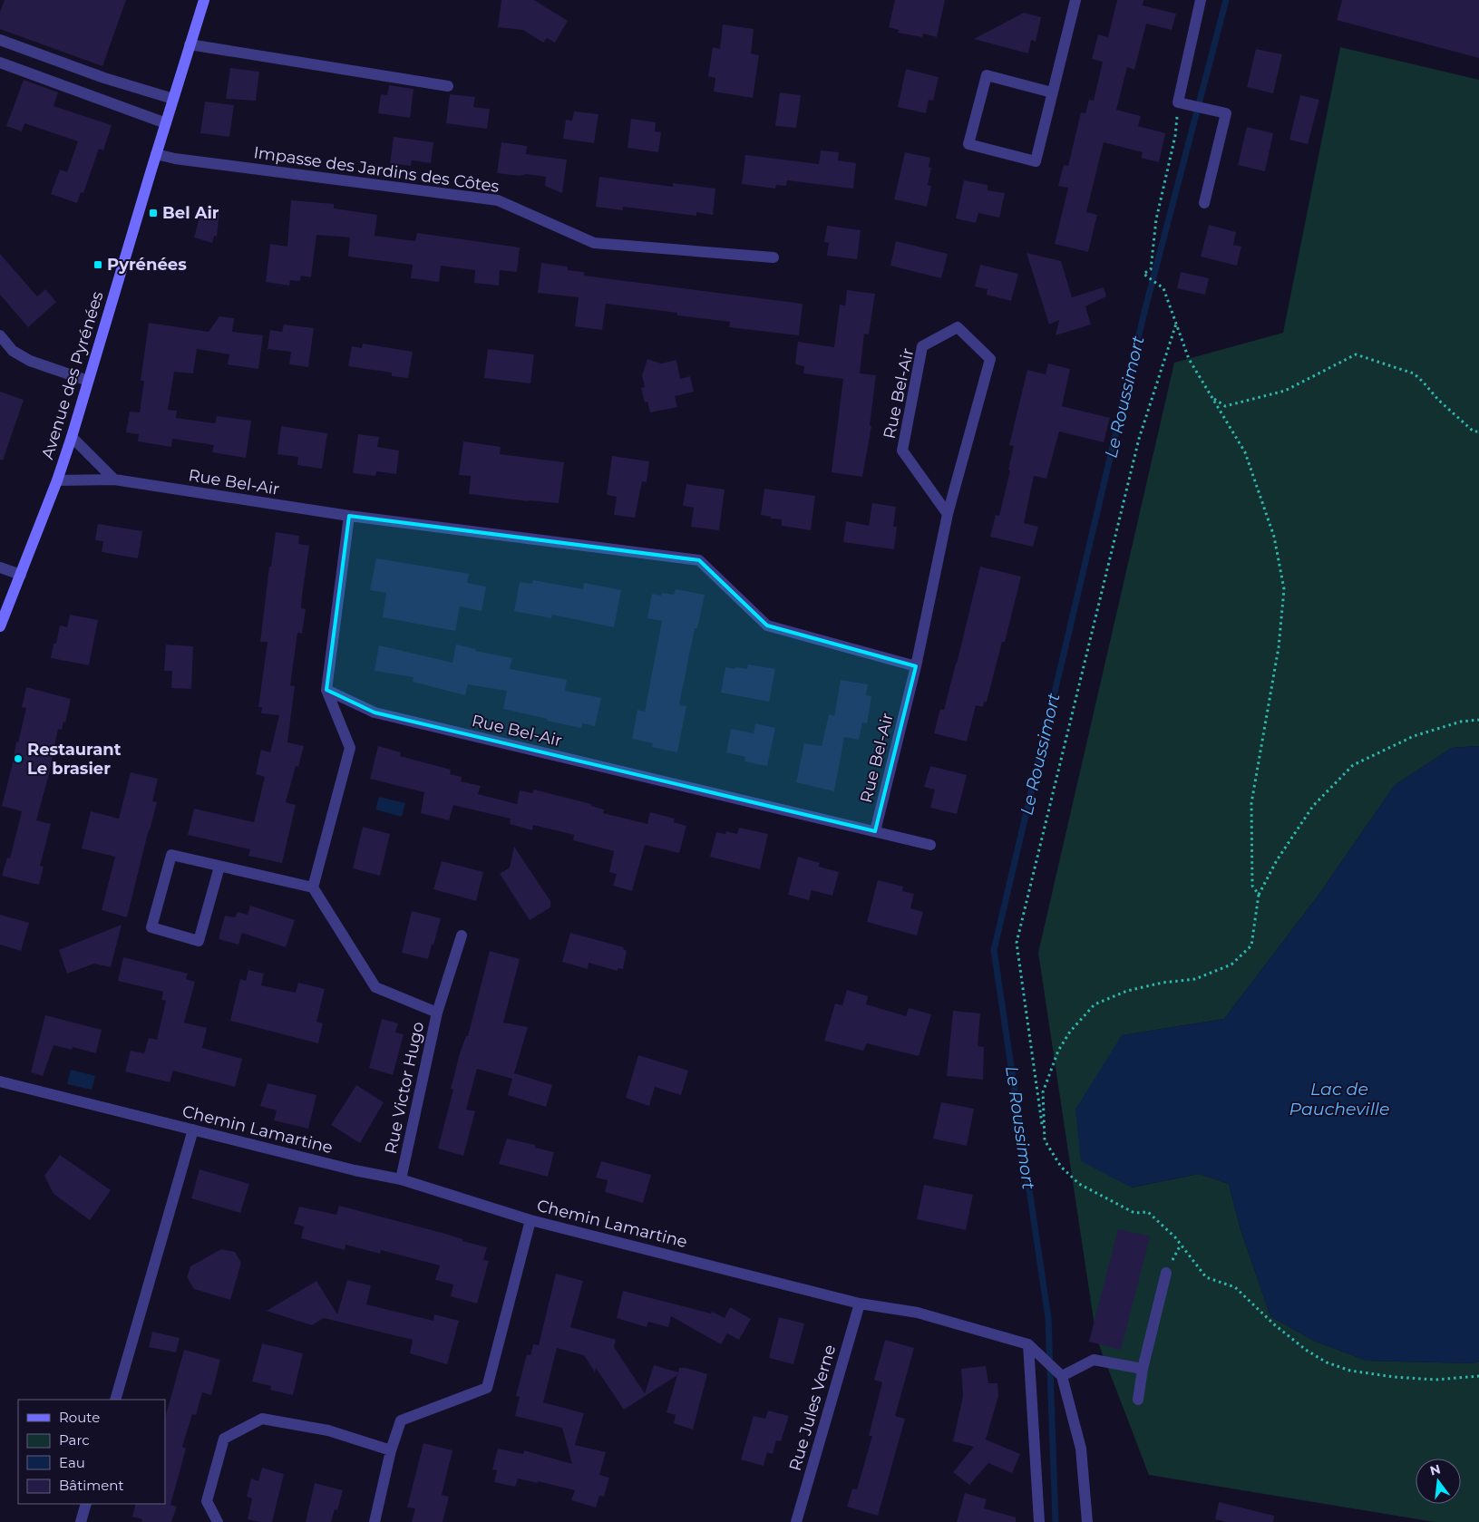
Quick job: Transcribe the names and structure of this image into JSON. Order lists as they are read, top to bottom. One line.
{"streets":{"main road":["Avenue des Pyrénées"],"street":["Impasse des Jardins des Côtes","Rue Bel-Air","Rue Victor Hugo","Chemin Lamartine","Rue Jules Verne"]},"crossings":[["Impasse des Jardins des Côtes","Avenue des Pyrénées"],["Avenue des Pyrénées","Rue Bel-Air"],["Rue Victor Hugo","Chemin Lamartine"],["Chemin Lamartine","Rue Jules Verne"]],"water":["Le Roussimort","Lac de Paucheville"],"places":{"transit":["Bel Air","Pyrénées"],"other":["Restaurant Le brasier"]},"legend":["Route","Parc","Eau","Bâtiment"],"north":"top"}
